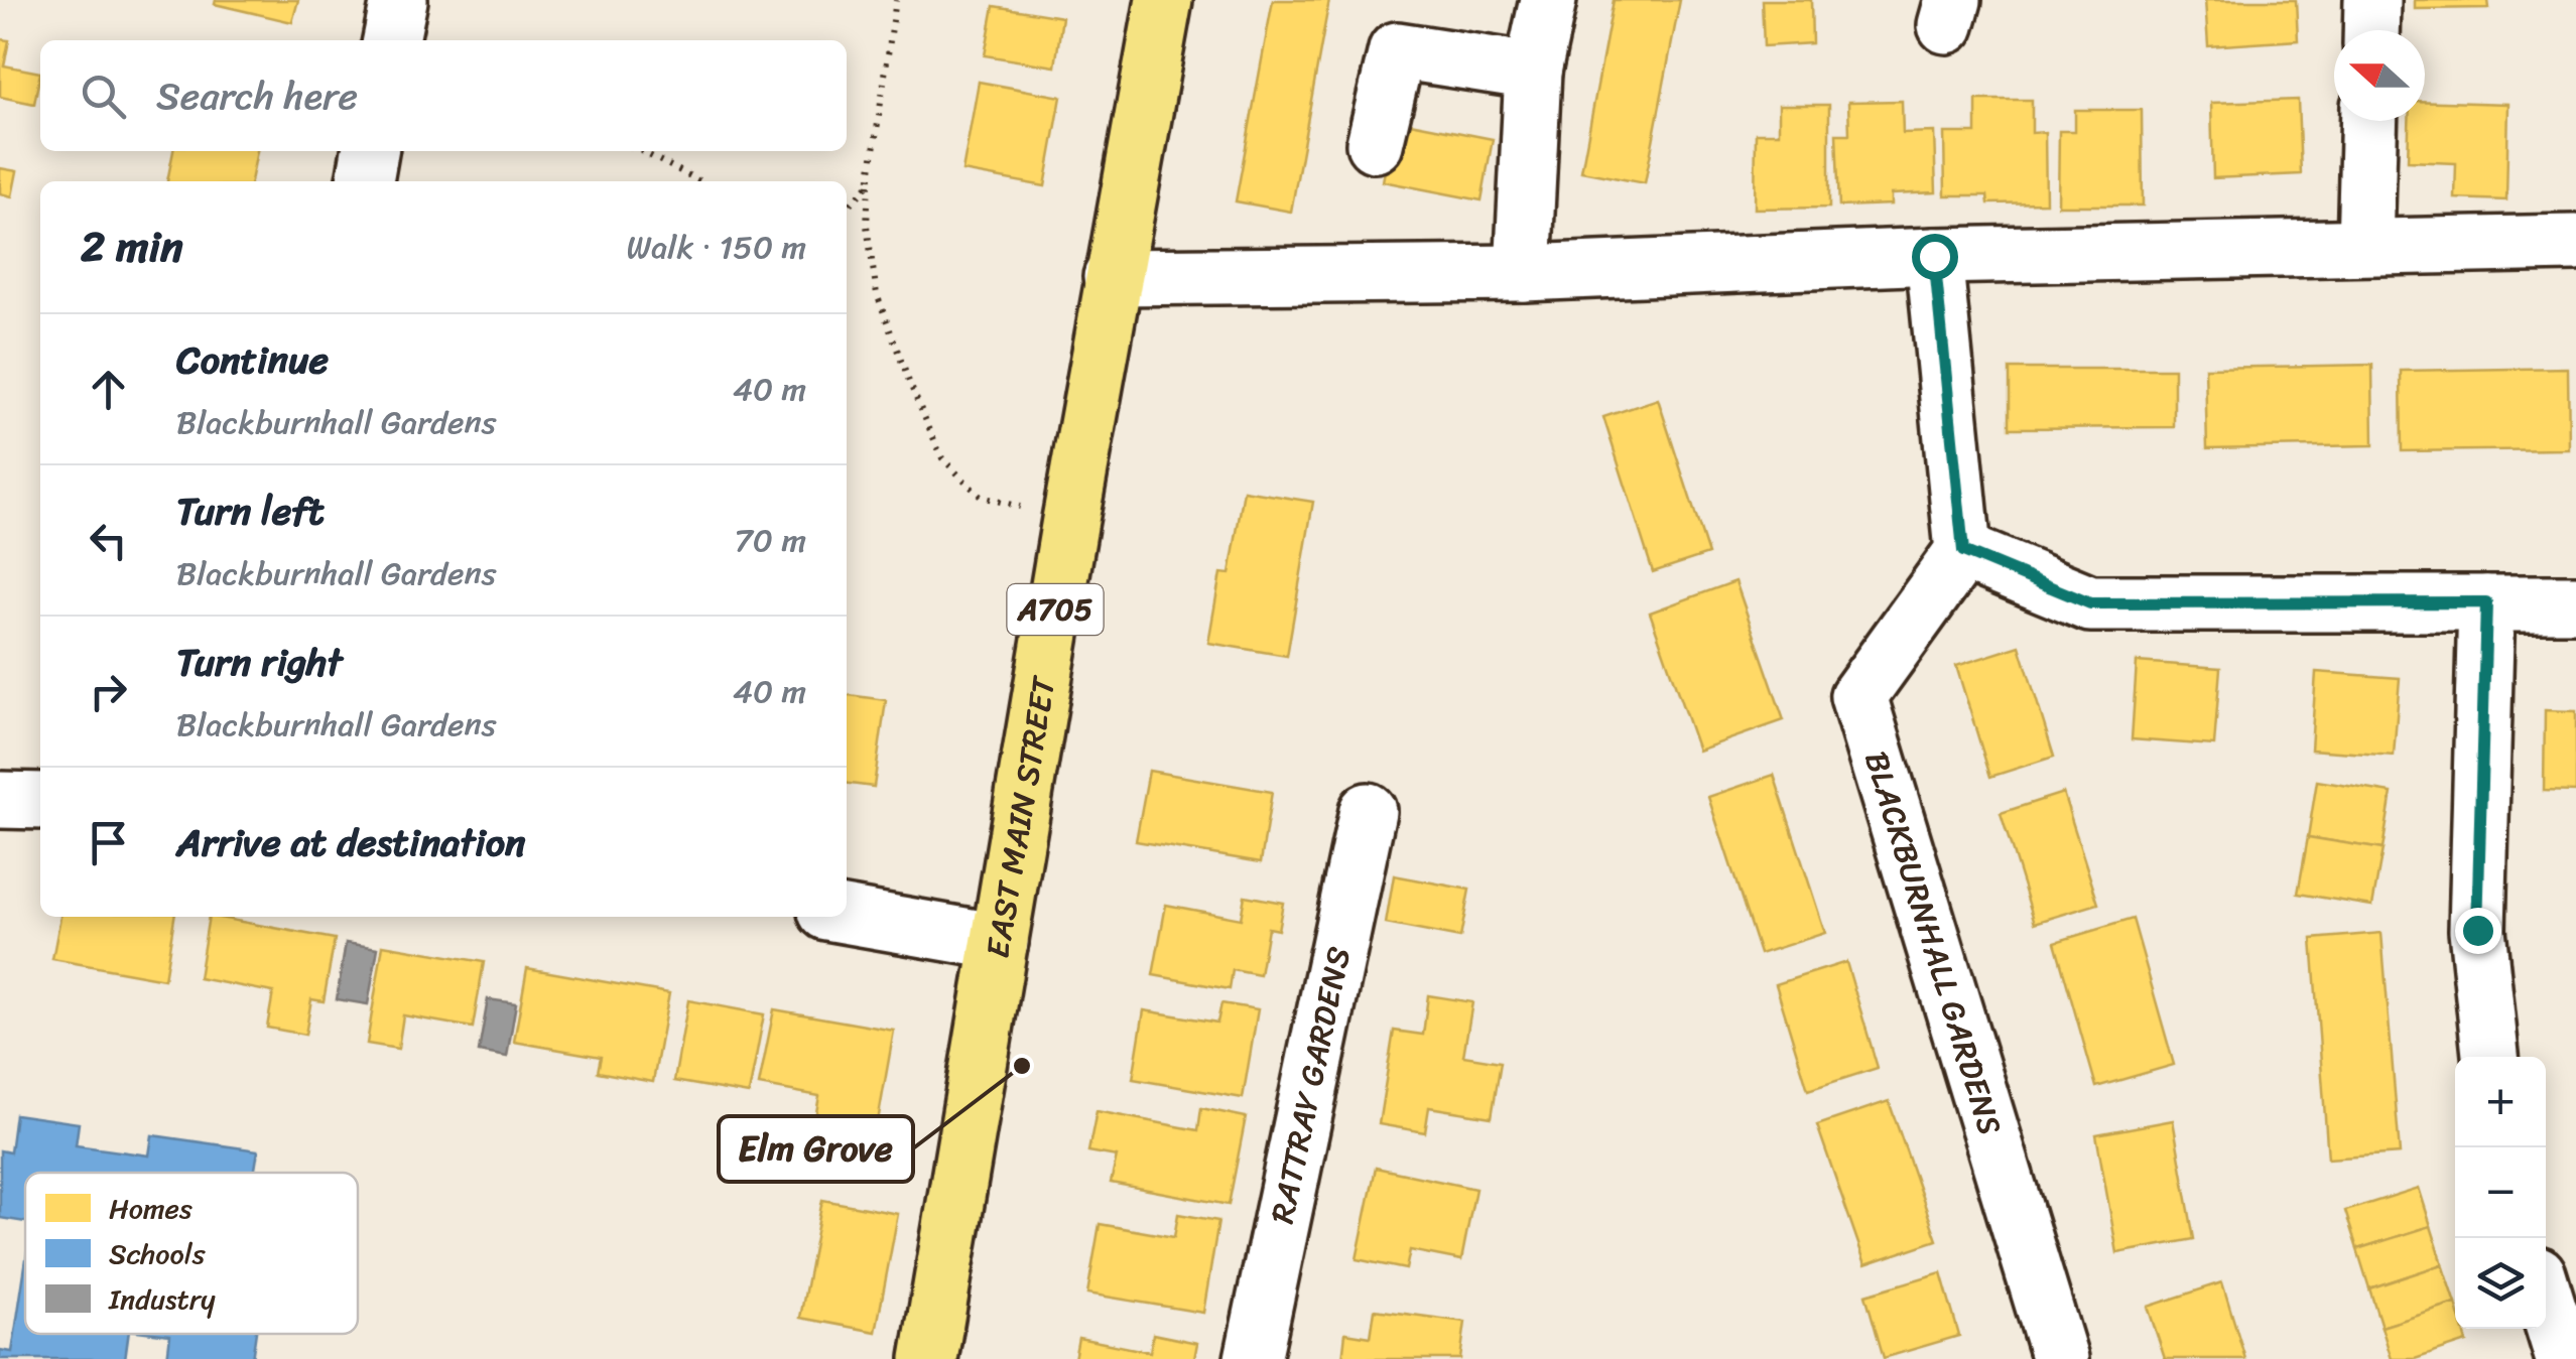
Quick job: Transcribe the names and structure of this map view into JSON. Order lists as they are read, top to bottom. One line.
{"streets":{"main road":["A705","EAST MAIN STREET"],"street":["BLACKBURNHALL GARDENS","RATTRAY GARDENS"]},"crossings":[["A705","EAST MAIN STREET"]],"places":["Elm Grove"],"legend":["Homes","Schools","Industry"],"north":"left","page":{"search":"Search here","heading":["2 min","Walk · 150 m"],"list":[["Continue","Blackburnhall Gardens","40 m"],["Turn left","Blackburnhall Gardens","70 m"],["Turn right","Blackburnhall Gardens","40 m"],"Arrive at destination"],"map_buttons":["+","−"]}}
